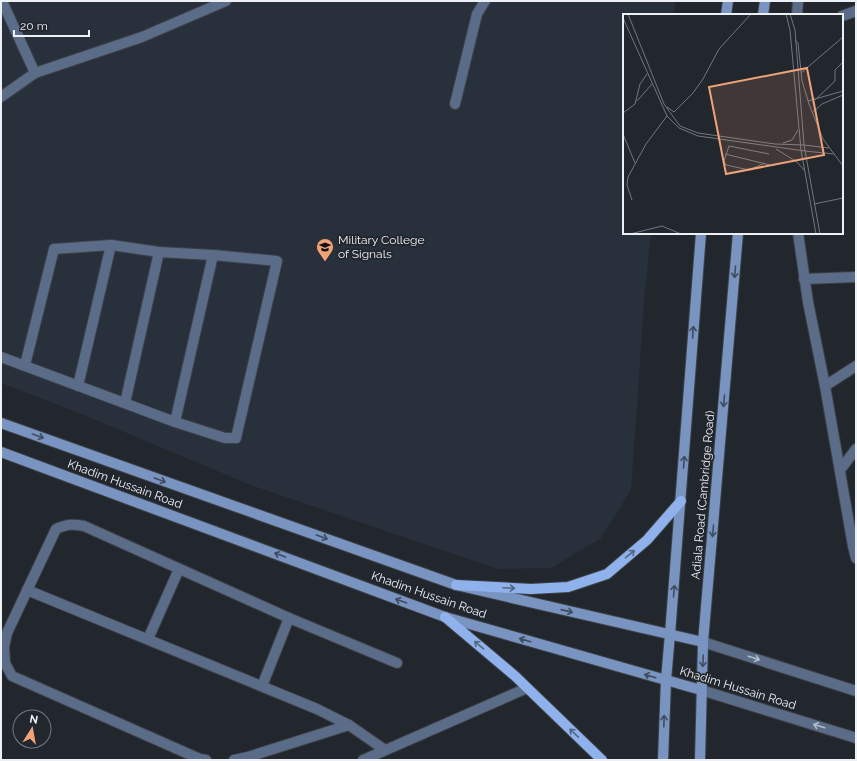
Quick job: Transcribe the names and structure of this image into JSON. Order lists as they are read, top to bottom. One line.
{"streets":{"main road":["Khadim Hussain Road","Adiala Road (Cambridge Road)"]},"crossings":[["Khadim Hussain Road","Adiala Road (Cambridge Road)"]],"places":{"school or university":["Military College of Signals"]},"scale_bar":"20 m","north":"top"}
